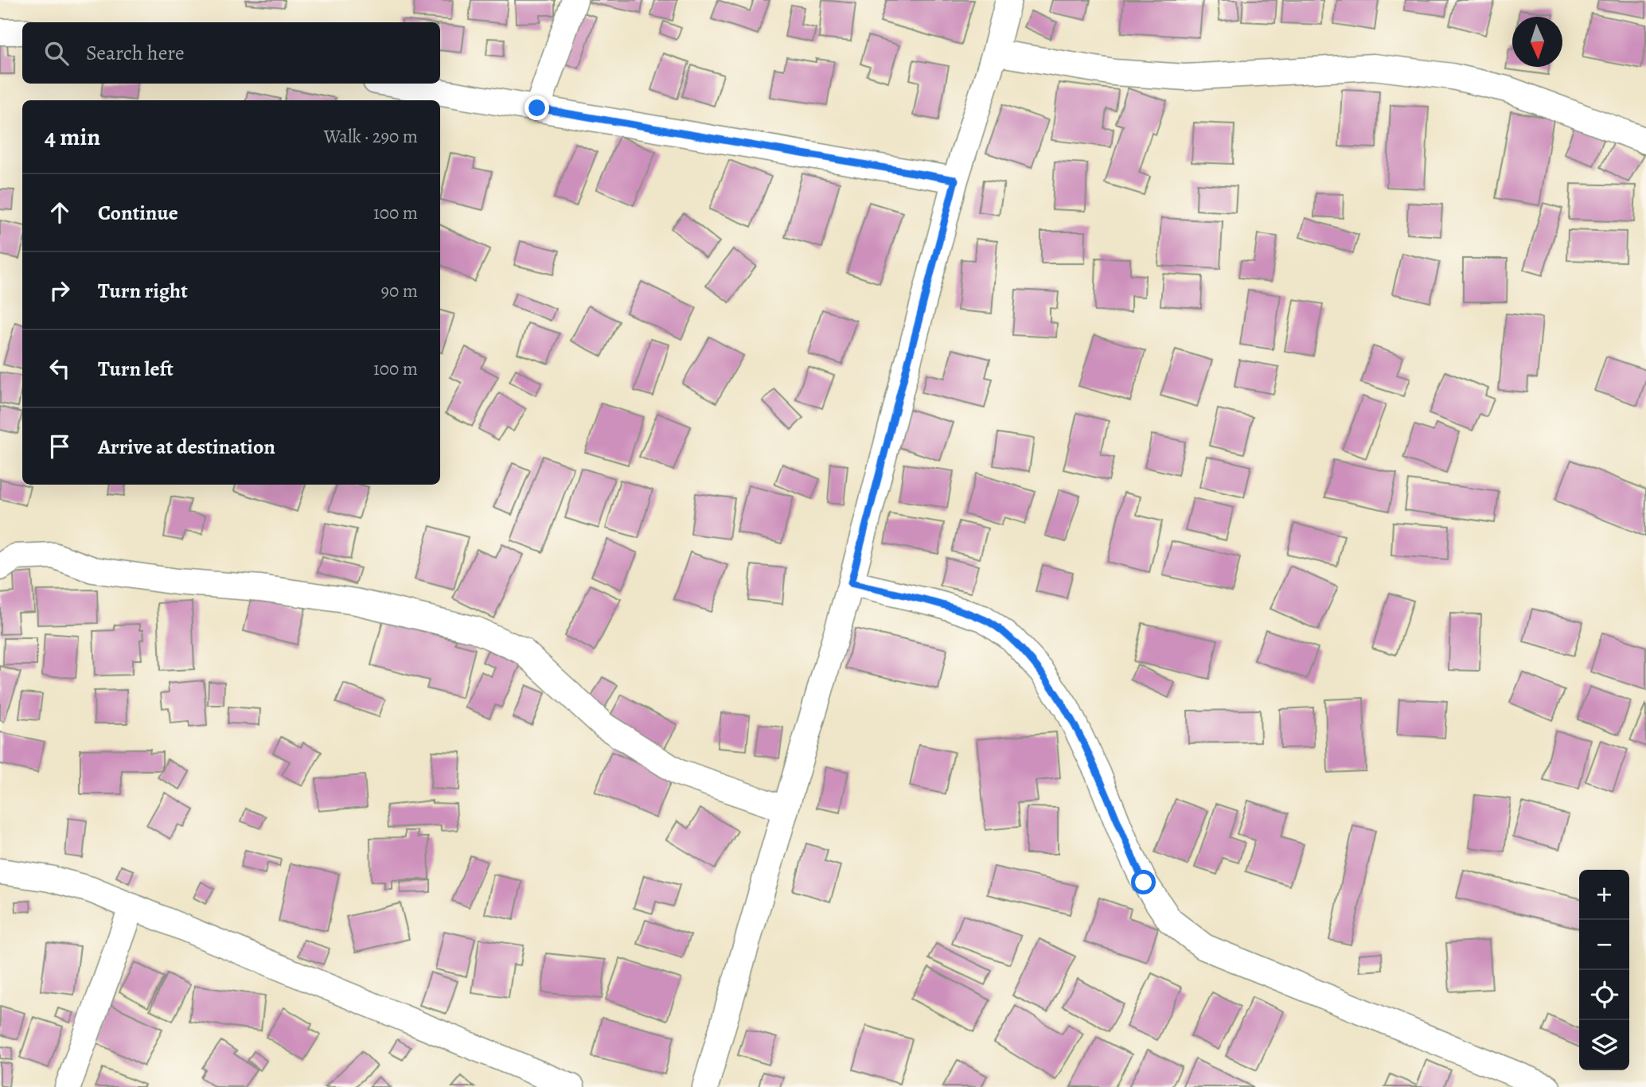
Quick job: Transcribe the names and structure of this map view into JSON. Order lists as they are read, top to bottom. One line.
{"north":"bottom","page":{"search":"Search here","heading":["4 min","Walk · 290 m"],"list":[["Continue","100 m"],["Turn right","90 m"],["Turn left","100 m"],"Arrive at destination"],"map_buttons":["+","−"]}}
